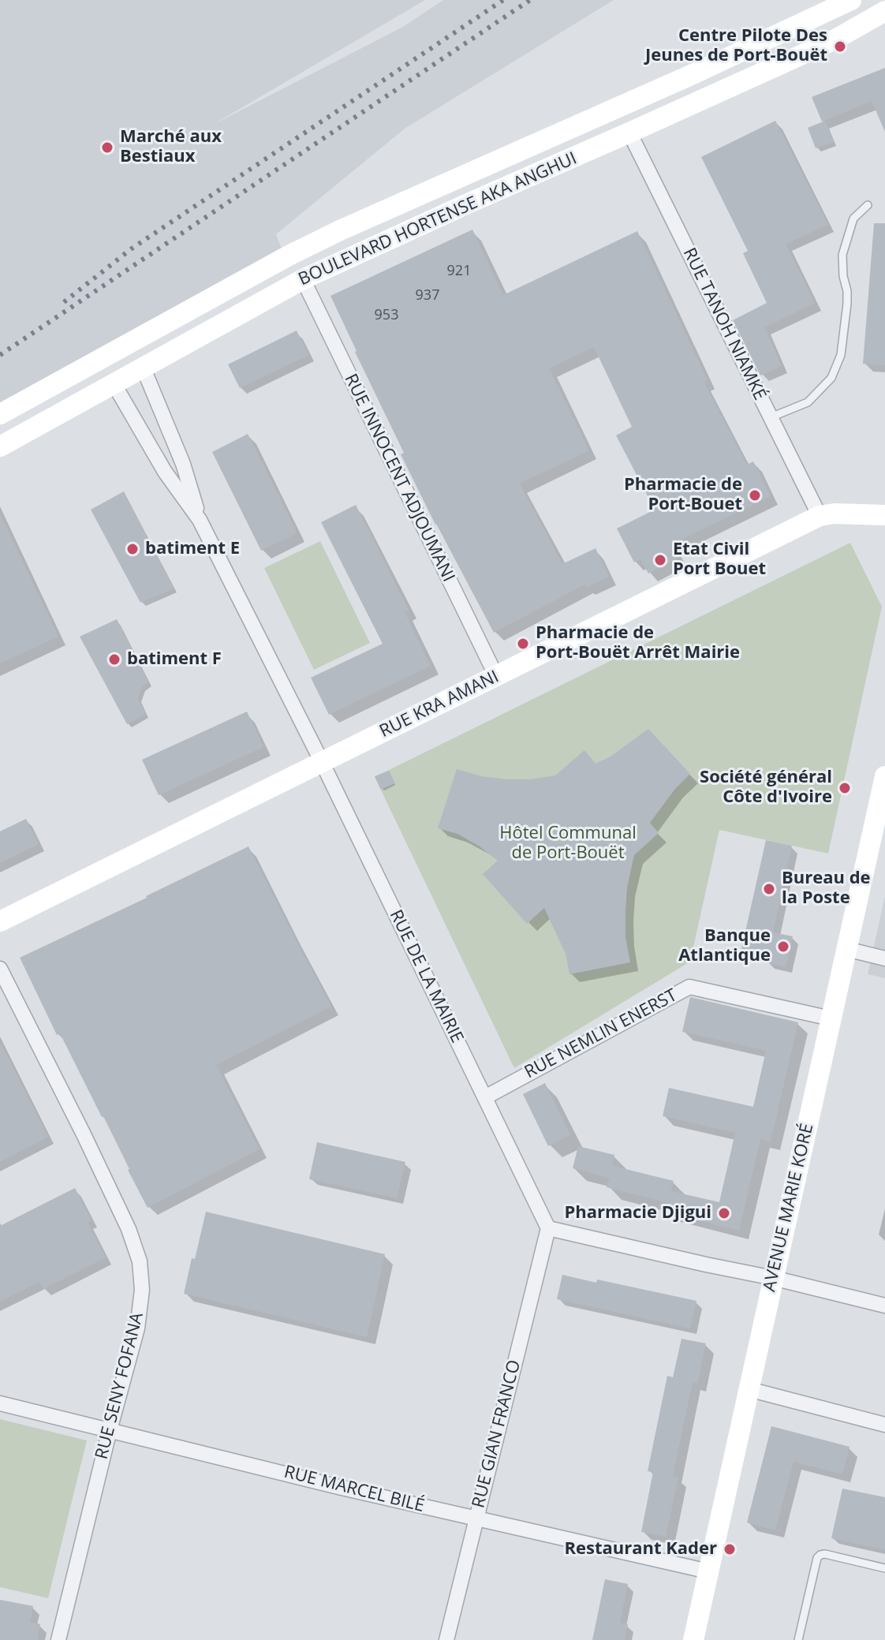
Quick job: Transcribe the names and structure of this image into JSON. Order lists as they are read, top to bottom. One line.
{"streets":{"main road":["BOULEVARD HORTENSE AKA ANGHUI","RUE KRA AMANI","AVENUE MARIE KORÉ"],"street":["RUE TANOH NIAMKÉ","RUE INNOCENT ADJOUMANI","RUE DE LA MAIRIE","RUE NEMLIN ENERST","RUE SENY FOFANA","RUE GIAN FRANCO","RUE MARCEL BILÉ"]},"crossings":[["BOULEVARD HORTENSE AKA ANGHUI","RUE TANOH NIAMKÉ"],["BOULEVARD HORTENSE AKA ANGHUI","RUE INNOCENT ADJOUMANI"],["BOULEVARD HORTENSE AKA ANGHUI","RUE DE LA MAIRIE"],["RUE TANOH NIAMKÉ","RUE KRA AMANI"],["RUE INNOCENT ADJOUMANI","RUE KRA AMANI"],["RUE KRA AMANI","RUE DE LA MAIRIE"],["RUE DE LA MAIRIE","RUE NEMLIN ENERST"],["RUE DE LA MAIRIE","RUE GIAN FRANCO"],["RUE NEMLIN ENERST","AVENUE MARIE KORÉ"],["AVENUE MARIE KORÉ","RUE MARCEL BILÉ"],["RUE SENY FOFANA","RUE MARCEL BILÉ"],["RUE GIAN FRANCO","RUE MARCEL BILÉ"]],"parks":["Hôtel Communal de Port-Bouët"],"places":["Centre Pilote Des Jeunes de Port-Bouët","Marché aux Bestiaux","Pharmacie de Port-Bouet","batiment E","Etat Civil Port Bouet","Pharmacie de Port-Bouët Arrêt Mairie","batiment F","Société général Côte d'Ivoire","Bureau de la Poste","Banque Atlantique","Pharmacie Djigui","Restaurant Kader"],"house_numbers":["921","937","953"]}
